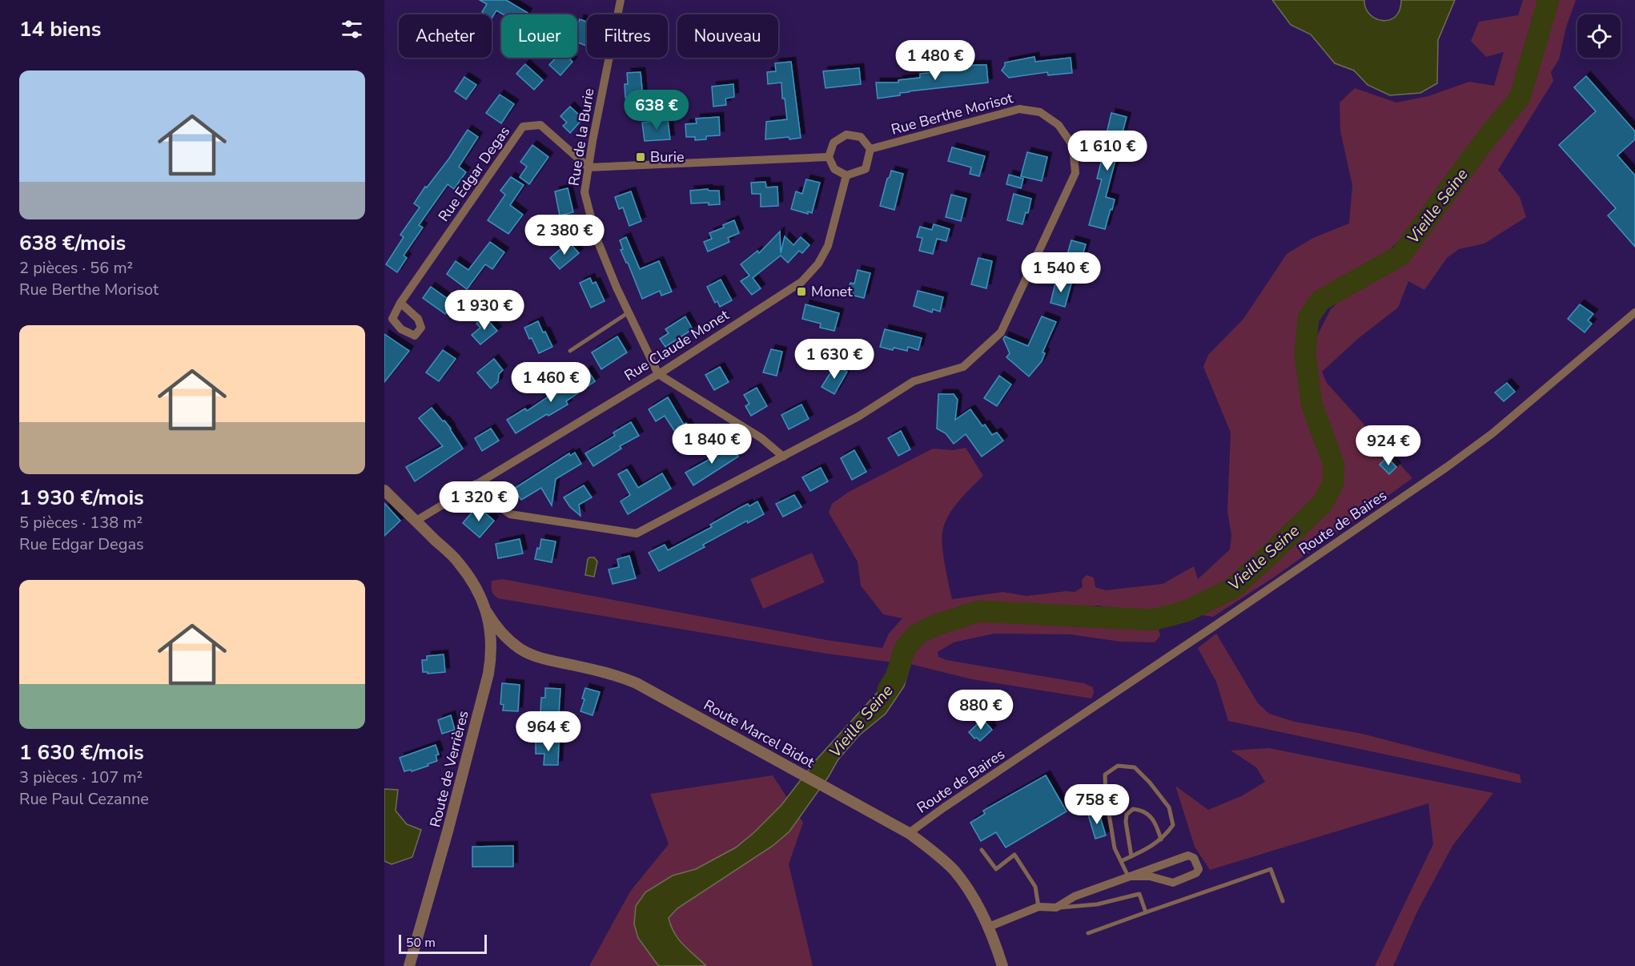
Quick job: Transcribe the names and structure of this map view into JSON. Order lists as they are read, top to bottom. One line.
{"streets":{"street":["Rue Berthe Morisot","Rue de la Burie","Rue Edgar Degas","Rue Claude Monet","Route de Baires","Route Marcel Bidot","Route de Verrières"]},"crossings":[["Rue Berthe Morisot","Rue Claude Monet"],["Rue de la Burie","Rue Edgar Degas"],["Rue de la Burie","Rue Claude Monet"],["Rue Claude Monet","Route de Verrières"],["Route de Baires","Route Marcel Bidot"],["Route Marcel Bidot","Route de Verrières"]],"water":["Vieille Seine"],"places":{"transit":["Burie","Monet"]},"scale_bar":"50 m","page":{"heading":"14 biens","chip":["Acheter","Louer","Filtres","Nouveau"],"price":["1 480 €","638 €","1 610 €","2 380 €","1 540 €","1 930 €","1 630 €","1 460 €","1 840 €","924 €","1 320 €","880 €","964 €","758 €"],"list":[{"name":"638 €/mois","note":"2 pièces · 56 m² · Rue Berthe Morisot"},{"name":"1 930 €/mois","note":"5 pièces · 138 m² · Rue Edgar Degas"},{"name":"1 630 €/mois","note":"3 pièces · 107 m² · Rue Paul Cezanne"}],"scale":"50 m"}}
